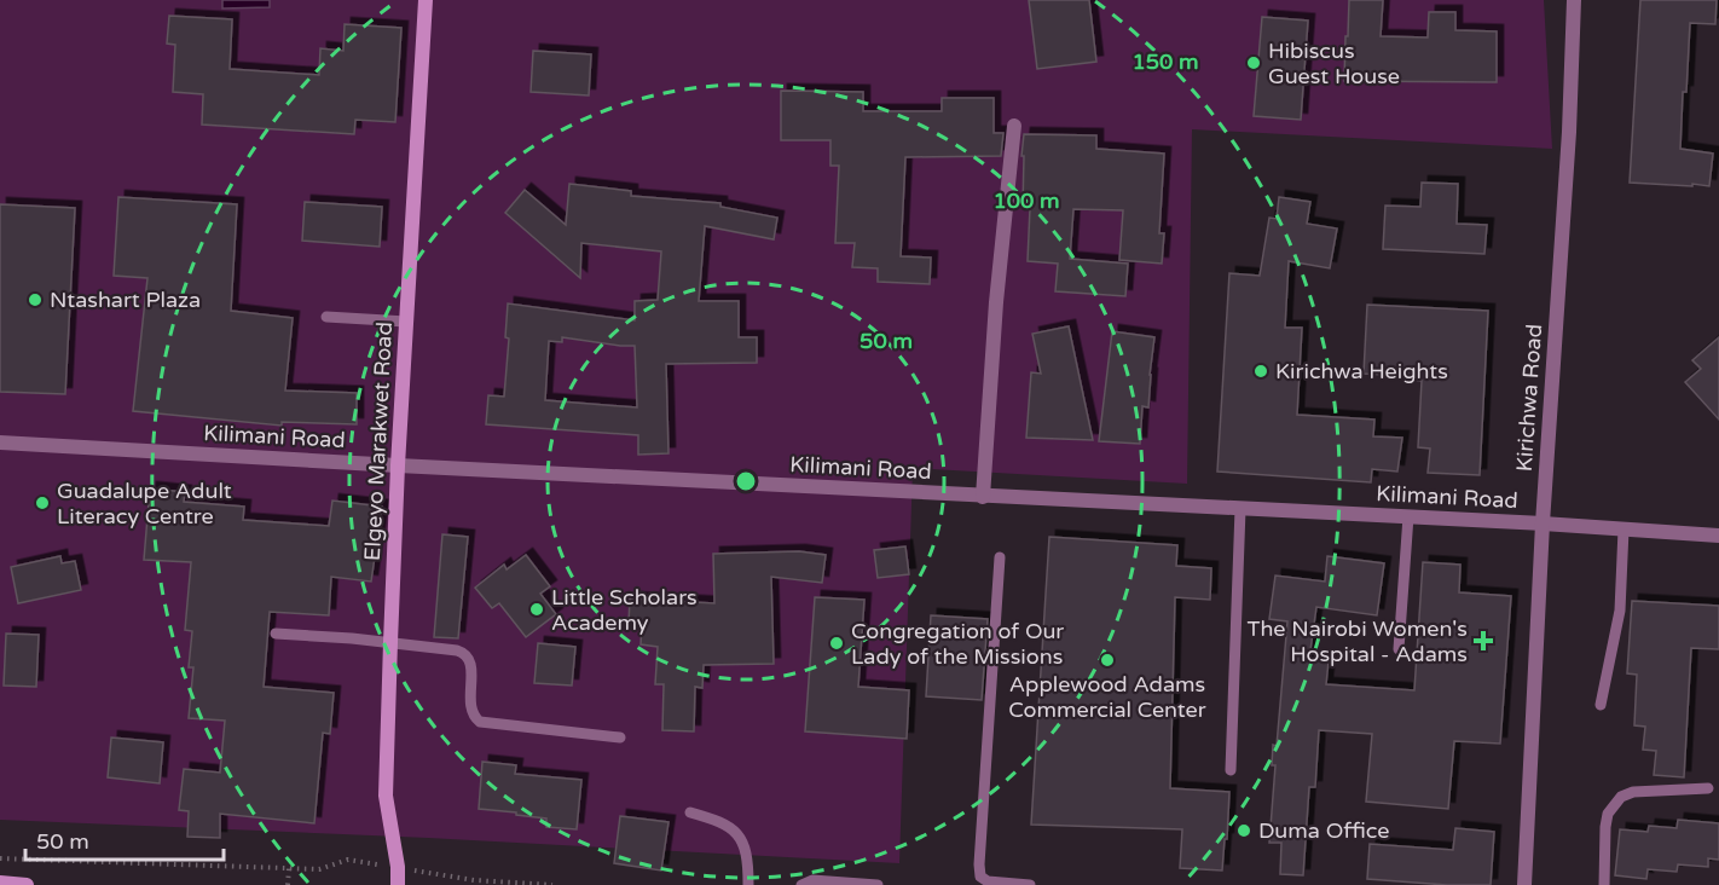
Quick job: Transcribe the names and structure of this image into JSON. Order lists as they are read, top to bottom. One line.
{"streets":{"street":["Kirichwa Road","Kilimani Road","Elgeyo Marakwet Road"]},"crossings":[["Kirichwa Road","Kilimani Road"],["Kilimani Road","Elgeyo Marakwet Road"]],"places":{"other":["Hibiscus Guest House","Ntashart Plaza","Kirichwa Heights","Guadalupe Adult Literacy Centre","Little Scholars Academy","Congregation of Our Lady of the Missions","Applewood Adams Commercial Center","Duma Office"],"health":["The Nairobi Women's Hospital - Adams"]},"scale_bar":"50 m","rings":["150 m","100 m","50 m"]}
